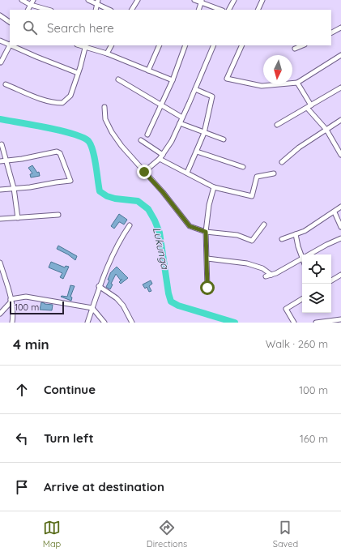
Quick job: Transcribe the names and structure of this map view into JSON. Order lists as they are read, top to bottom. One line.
{"water":["Lukunga"],"scale_bar":"100 m","north":"bottom","page":{"search":"Search here","scale":"100 m","heading":["4 min","Walk · 260 m"],"list":[["Continue","100 m"],["Turn left","160 m"],"Arrive at destination"],"nav":["Map","Directions","Saved"]}}
